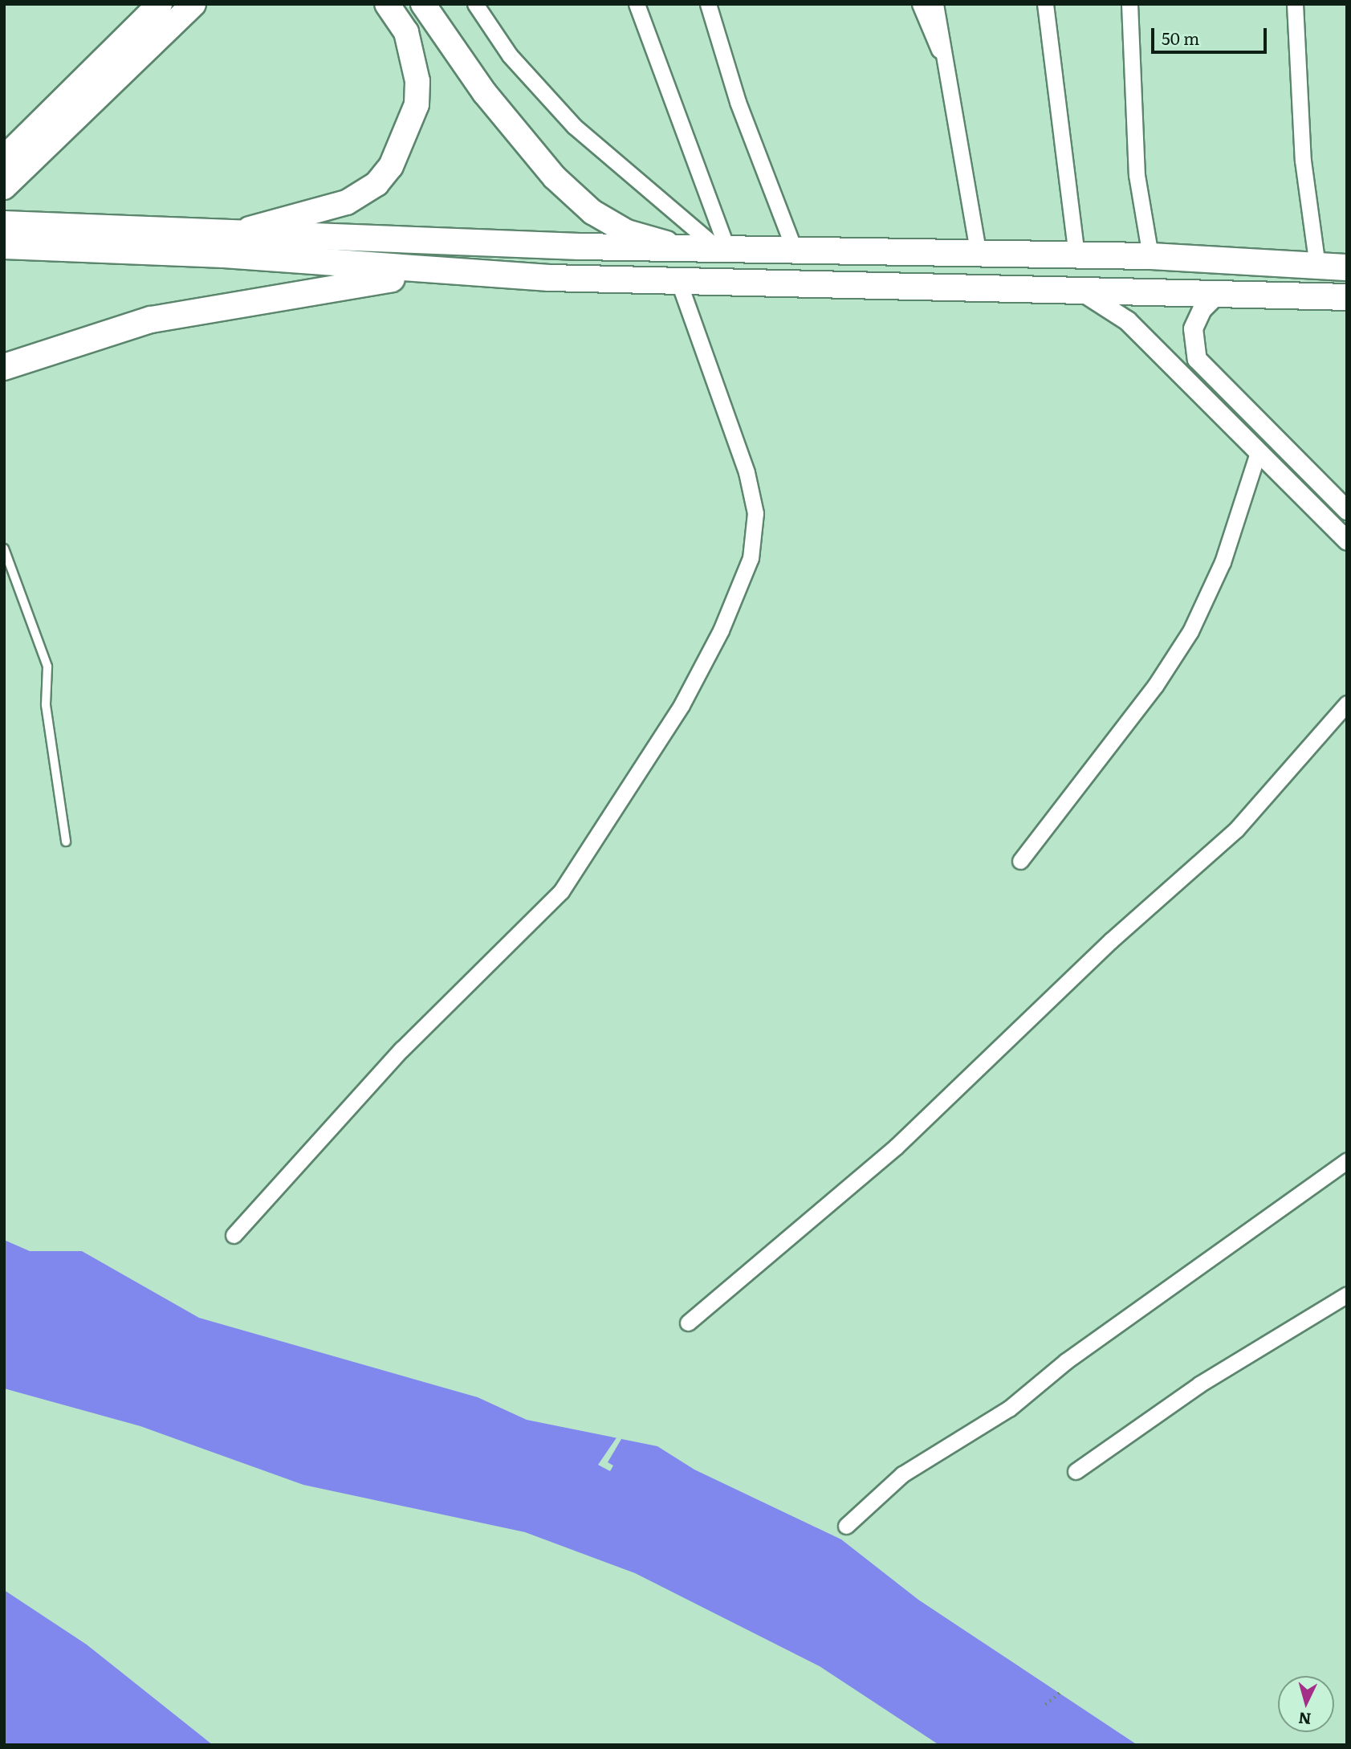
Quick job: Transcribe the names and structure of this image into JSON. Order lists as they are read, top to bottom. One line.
{"scale_bar":"50 m","north":"bottom"}
